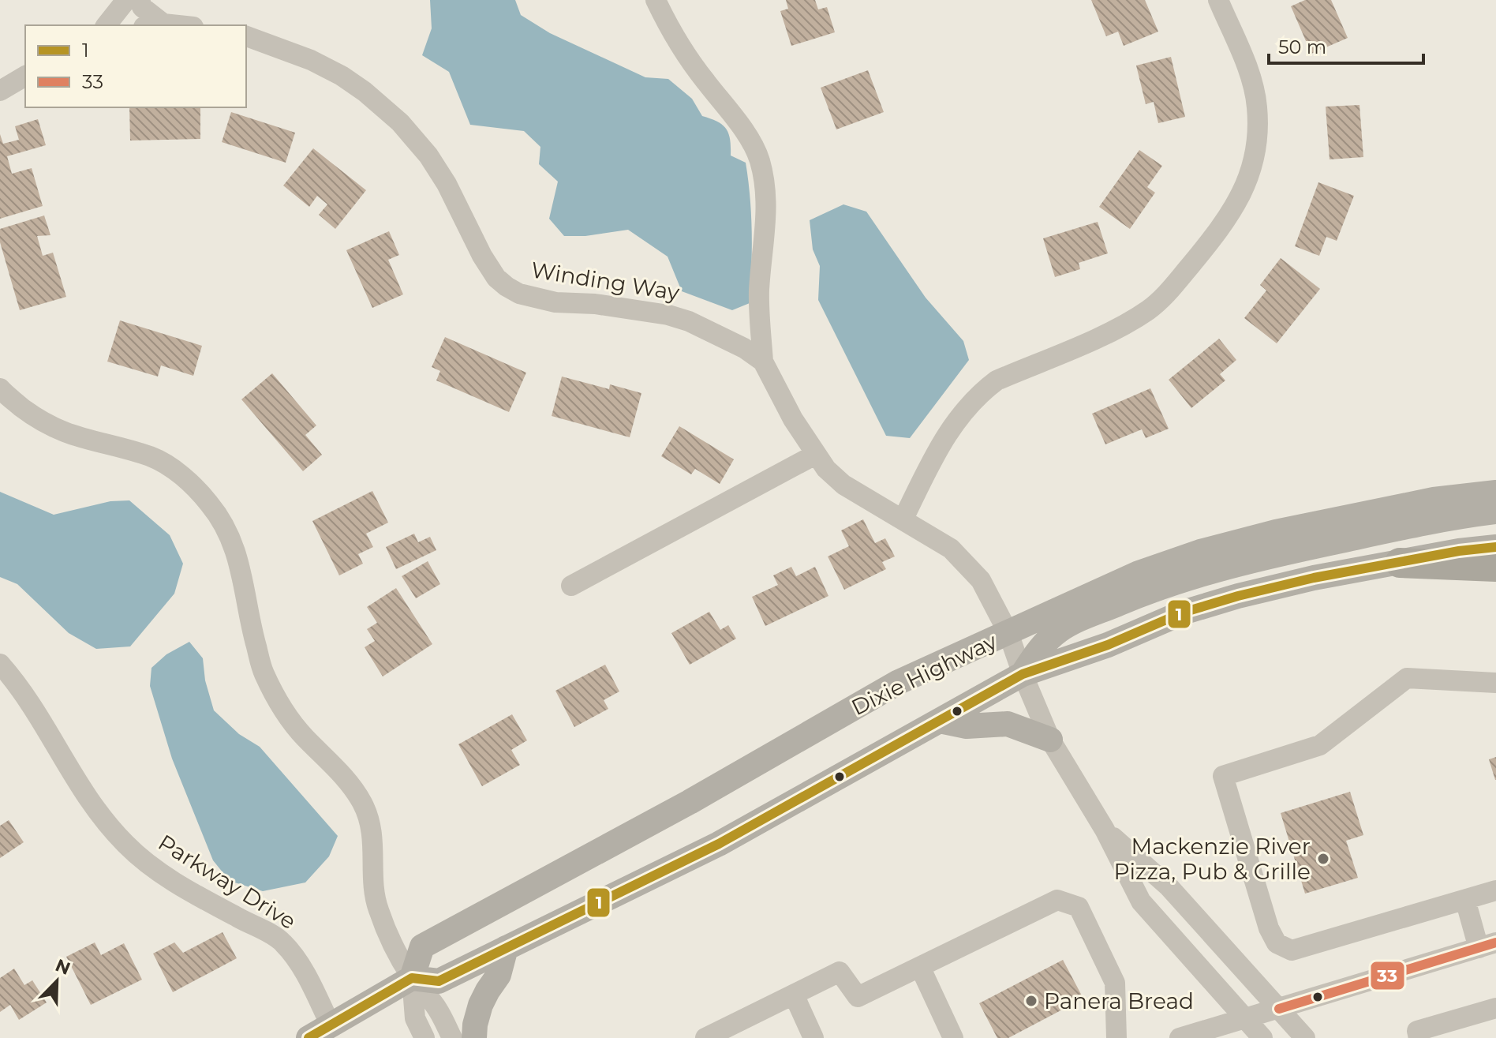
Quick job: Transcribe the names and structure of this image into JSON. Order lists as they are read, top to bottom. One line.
{"streets":{"main road":["Dixie Highway"],"street":["Winding Way","Parkway Drive"]},"crossings":[["Winding Way","Dixie Highway"]],"places":["Mackenzie River Pizza, Pub & Grille","Panera Bread"],"lines":["transit line 1","transit line 33"],"legend":["1","33"],"scale_bar":"50 m","north":"top right"}
